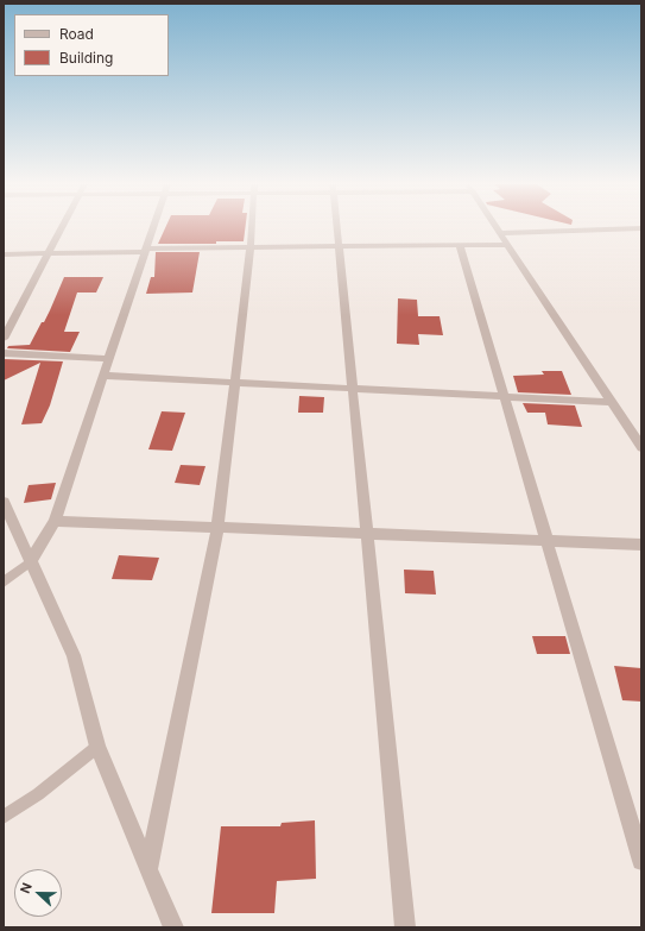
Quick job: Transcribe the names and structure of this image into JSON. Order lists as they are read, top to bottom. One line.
{"legend":["Road","Building"],"north":"left"}
